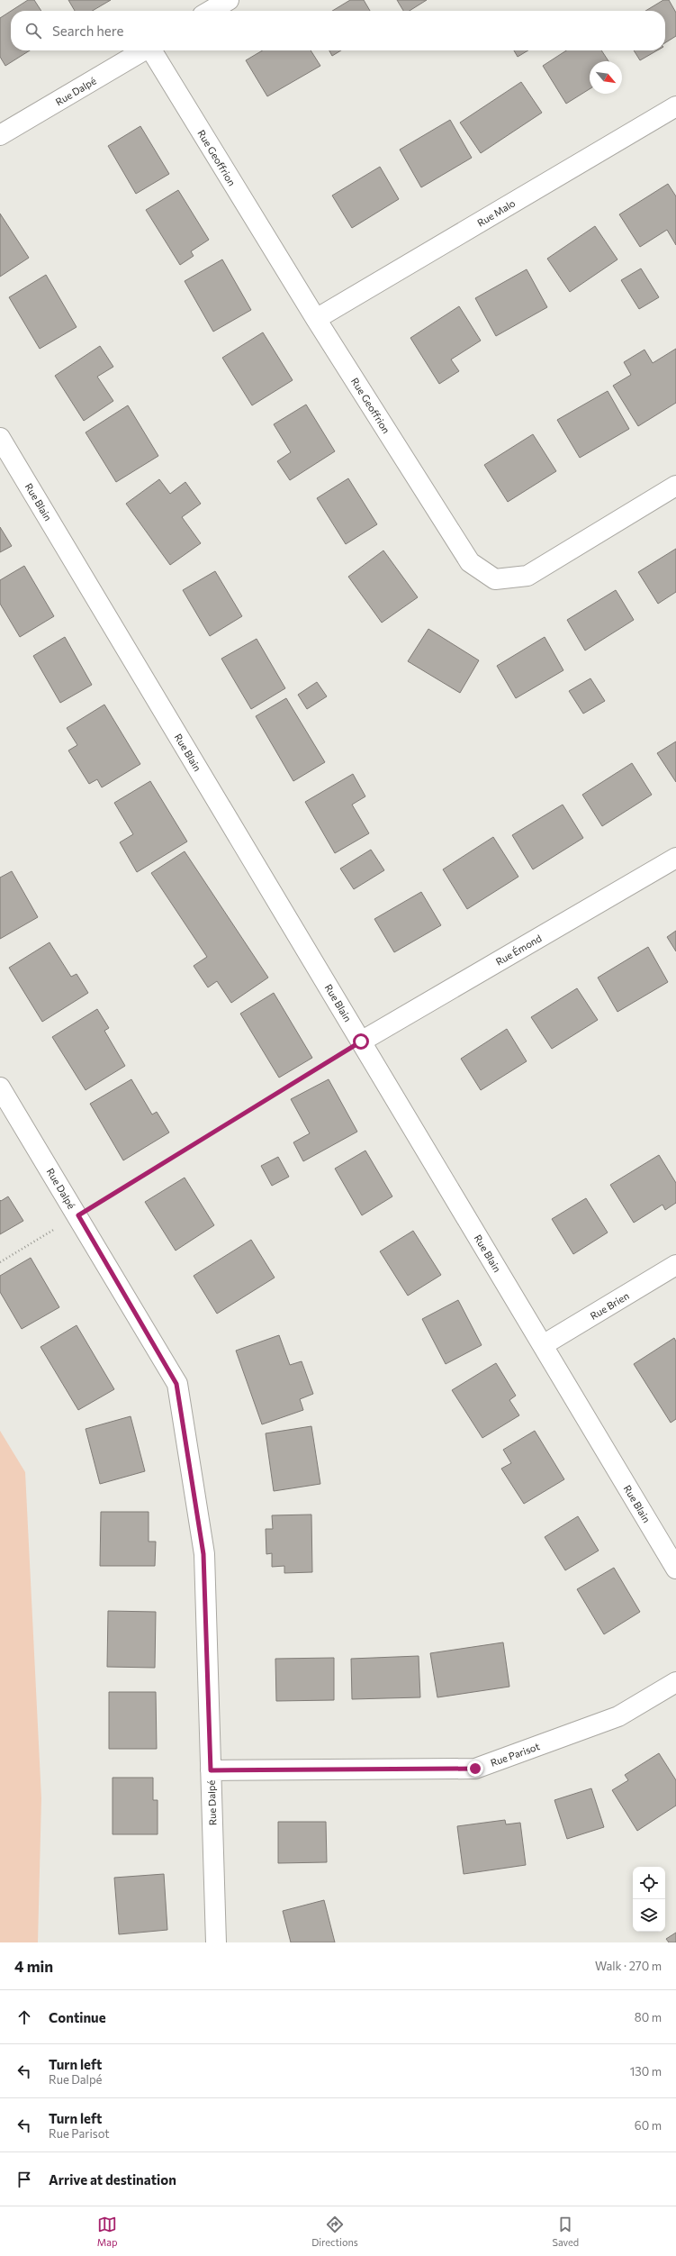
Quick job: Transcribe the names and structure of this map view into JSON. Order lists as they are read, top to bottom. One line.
{"streets":{"street":["Rue Dalpé","Rue Geoffrion","Rue Malo","Rue Blain","Rue Émond","Rue Brien","Rue Parisot"]},"crossings":[["Rue Dalpé","Rue Parisot"],["Rue Geoffrion","Rue Malo"],["Rue Blain","Rue Émond"],["Rue Blain","Rue Brien"]],"north":"bottom right","page":{"search":"Search here","heading":["4 min","Walk · 270 m"],"list":[["Continue","80 m"],["Turn left","Rue Dalpé","130 m"],["Turn left","Rue Parisot","60 m"],"Arrive at destination"],"nav":["Map","Directions","Saved"]}}
